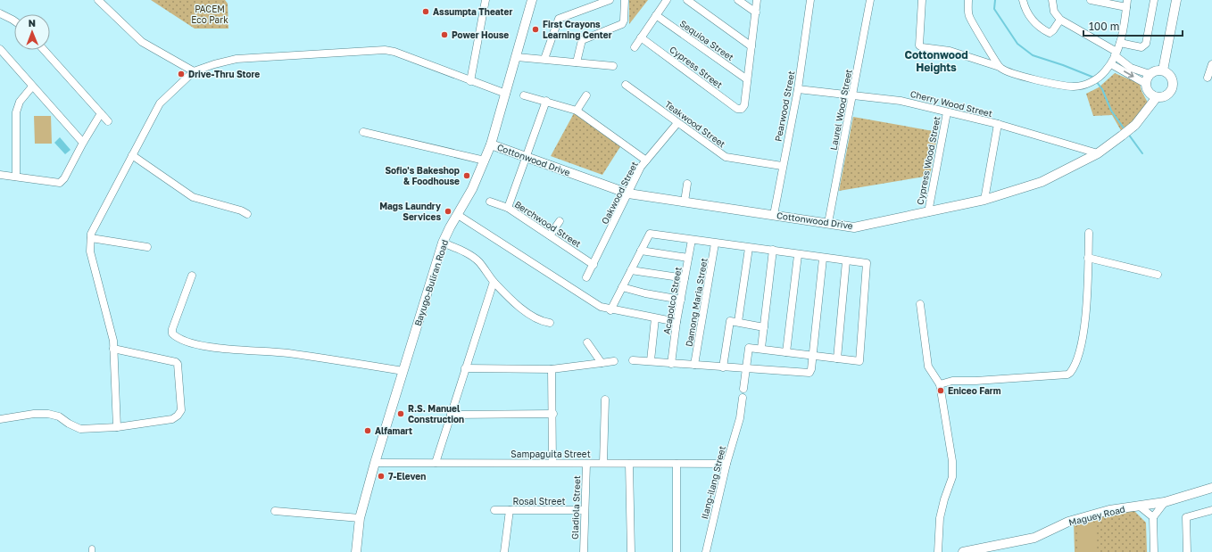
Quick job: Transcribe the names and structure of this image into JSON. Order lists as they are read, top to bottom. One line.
{"streets":{"street":["Sequioa Street","Cypress Street","Cherry Wood Street","Pearwood Street","Laurel Wood Street","Teakwood Street","Cottonwood Drive","Cypress Wood Street","Oakwood Street","Berchwood Street","Bayugo-Buliran Road","Acapolco Street","Damong Maria Street","Sampaguita Street","Ilang-ilang Street","Rosal Street","Gladiola Street","Maguey Road"]},"crossings":[["Sequioa Street","Cypress Street"],["Cherry Wood Street","Pearwood Street"],["Cherry Wood Street","Laurel Wood Street"],["Cherry Wood Street","Cottonwood Drive"],["Cherry Wood Street","Cypress Wood Street"],["Pearwood Street","Teakwood Street"],["Pearwood Street","Cottonwood Drive"],["Laurel Wood Street","Cottonwood Drive"],["Teakwood Street","Oakwood Street"],["Cottonwood Drive","Cypress Wood Street"],["Cottonwood Drive","Oakwood Street"],["Cottonwood Drive","Bayugo-Buliran Road"],["Oakwood Street","Berchwood Street"],["Bayugo-Buliran Road","Sampaguita Street"],["Sampaguita Street","Ilang-ilang Street"],["Sampaguita Street","Gladiola Street"],["Rosal Street","Gladiola Street"]],"districts":["Cottonwood Heights"],"parks":["PACEM Eco Park"],"places":["Assumpta Theater","First Crayons Learning Center","Power House","Drive-Thru Store","Sofio's Bakeshop & Foodhouse","Mags Laundry Services","Eniceo Farm","R.S. Manuel Construction","Alfamart","7-Eleven"],"scale_bar":"100 m","north":"top"}
